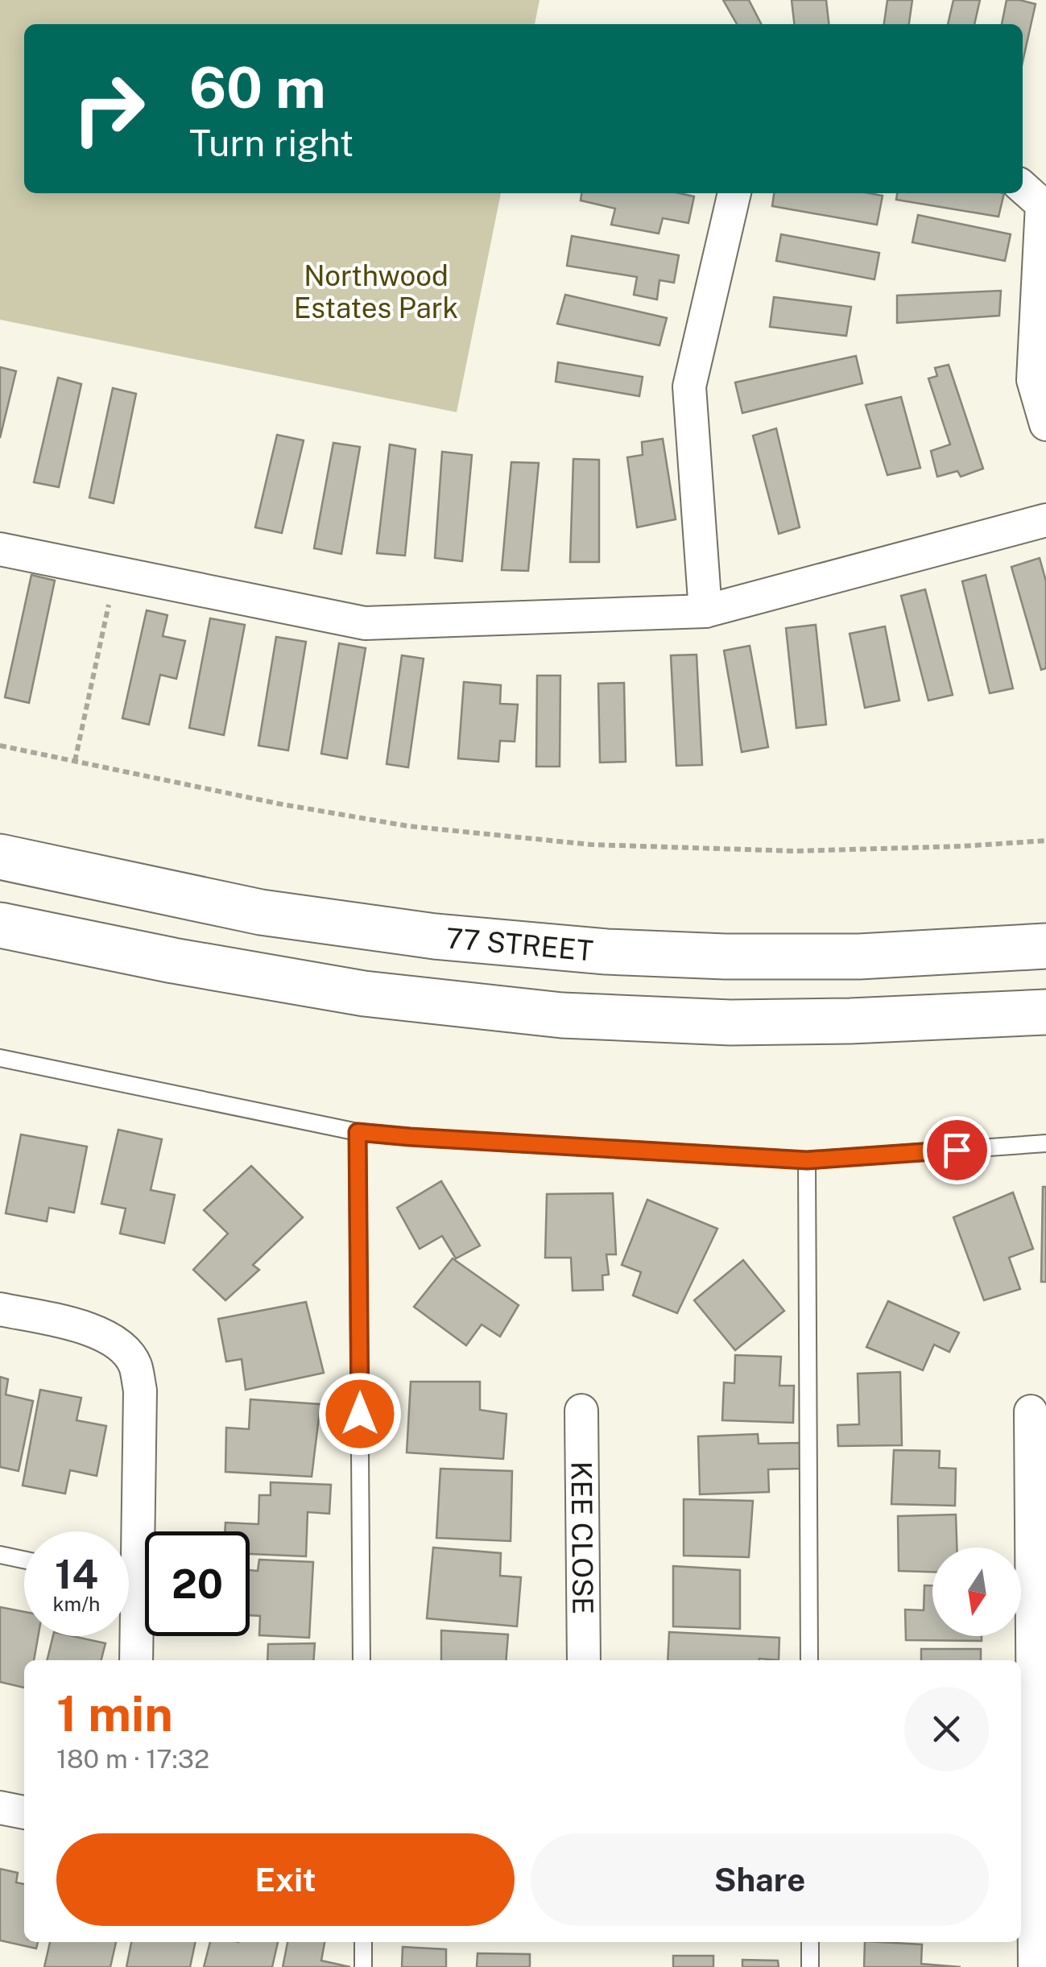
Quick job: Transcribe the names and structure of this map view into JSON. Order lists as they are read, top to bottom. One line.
{"streets":{"main road":["77 STREET"],"street":["KEE CLOSE"]},"parks":["Northwood Estates Park"],"north":"bottom","page":{"turn":["60 m","Turn right"],"speed":"14 km/h","limit":"20","heading":["1 min","180 m · 17:32"],"buttons":["Exit","Share"]}}
